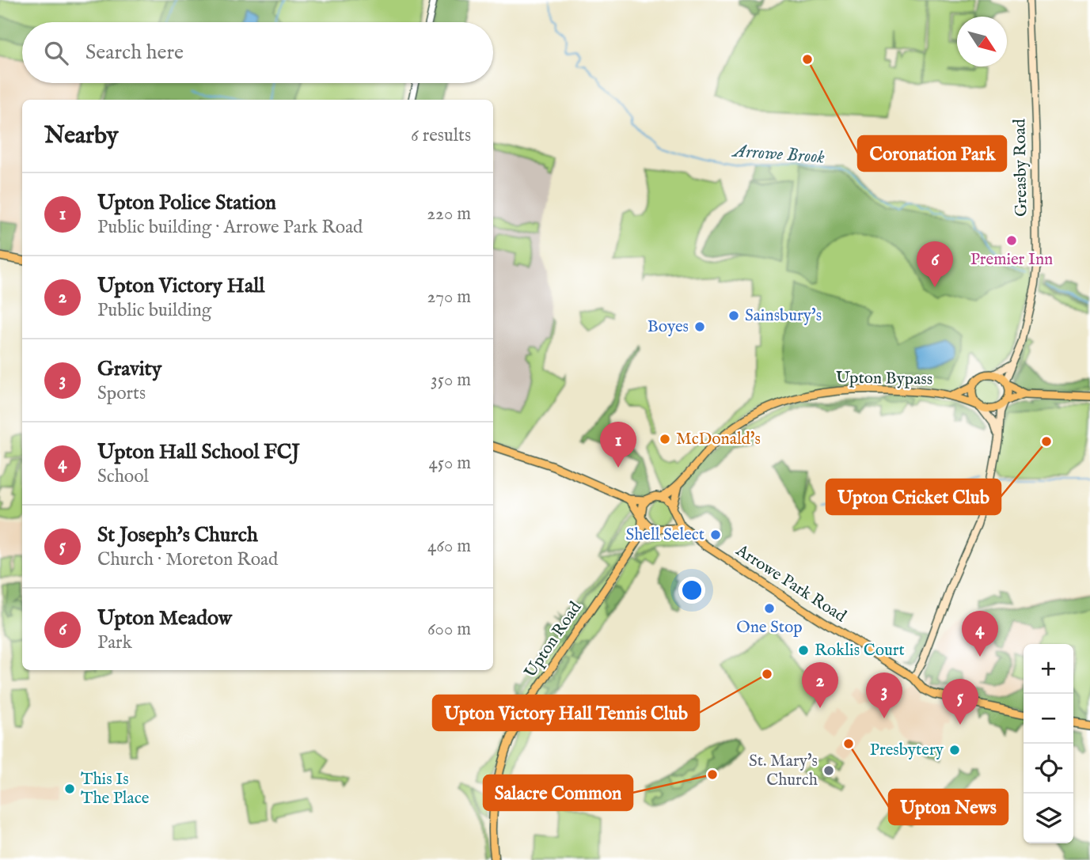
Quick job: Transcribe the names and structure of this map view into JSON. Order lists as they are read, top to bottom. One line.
{"streets":{"main road":["Greasby Road","Upton Bypass","Arrowe Park Road","Upton Road"]},"crossings":[["Greasby Road","Upton Bypass"],["Upton Bypass","Arrowe Park Road"],["Upton Bypass","Upton Road"],["Arrowe Park Road","Upton Road"]],"water":["Arrowe Brook"],"places":["Coronation Park","Premier Inn","Sainsbury's","Boyes","McDonald's","Upton Cricket Club","Shell Select","One Stop","Roklis Court","Upton Victory Hall Tennis Club","Upton News","Presbytery","St. Mary's Church","Salacre Common","This Is The Place"],"north":"bottom right","page":{"search":"Search here","heading":["Nearby","6 results"],"list":[{"mark":"1","name":"Upton Police Station","note":"Public building · Arrowe Park Road","value":"220 m"},{"mark":"2","name":"Upton Victory Hall","note":"Public building","value":"270 m"},{"mark":"3","name":"Gravity","note":"Sports","value":"350 m"},{"mark":"4","name":"Upton Hall School FCJ","note":"School","value":"450 m"},{"mark":"5","name":"St Joseph's Church","note":"Church · Moreton Road","value":"460 m"},{"mark":"6","name":"Upton Meadow","note":"Park","value":"600 m"}],"pins":["6","1","4","2","3","5"],"map_buttons":["+","−"]}}
